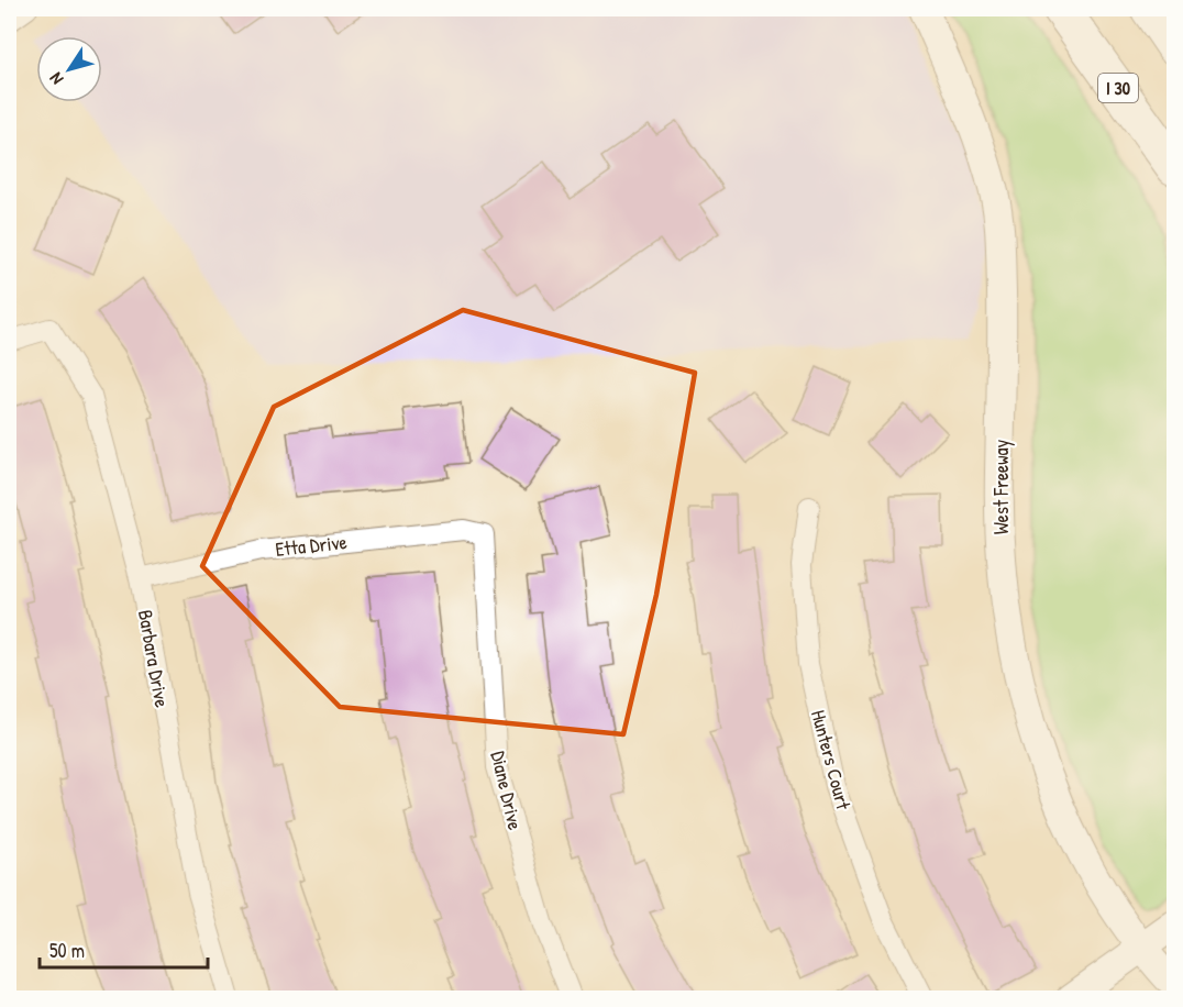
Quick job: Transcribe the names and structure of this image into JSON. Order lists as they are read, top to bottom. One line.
{"streets":{"highway":["I 30"],"main road":["West Freeway"],"street":["Etta Drive","Barbara Drive","Hunters Court","Diane Drive"]},"crossings":[["Etta Drive","Barbara Drive"],["Etta Drive","Diane Drive"]],"scale_bar":"50 m","north":"bottom left"}
